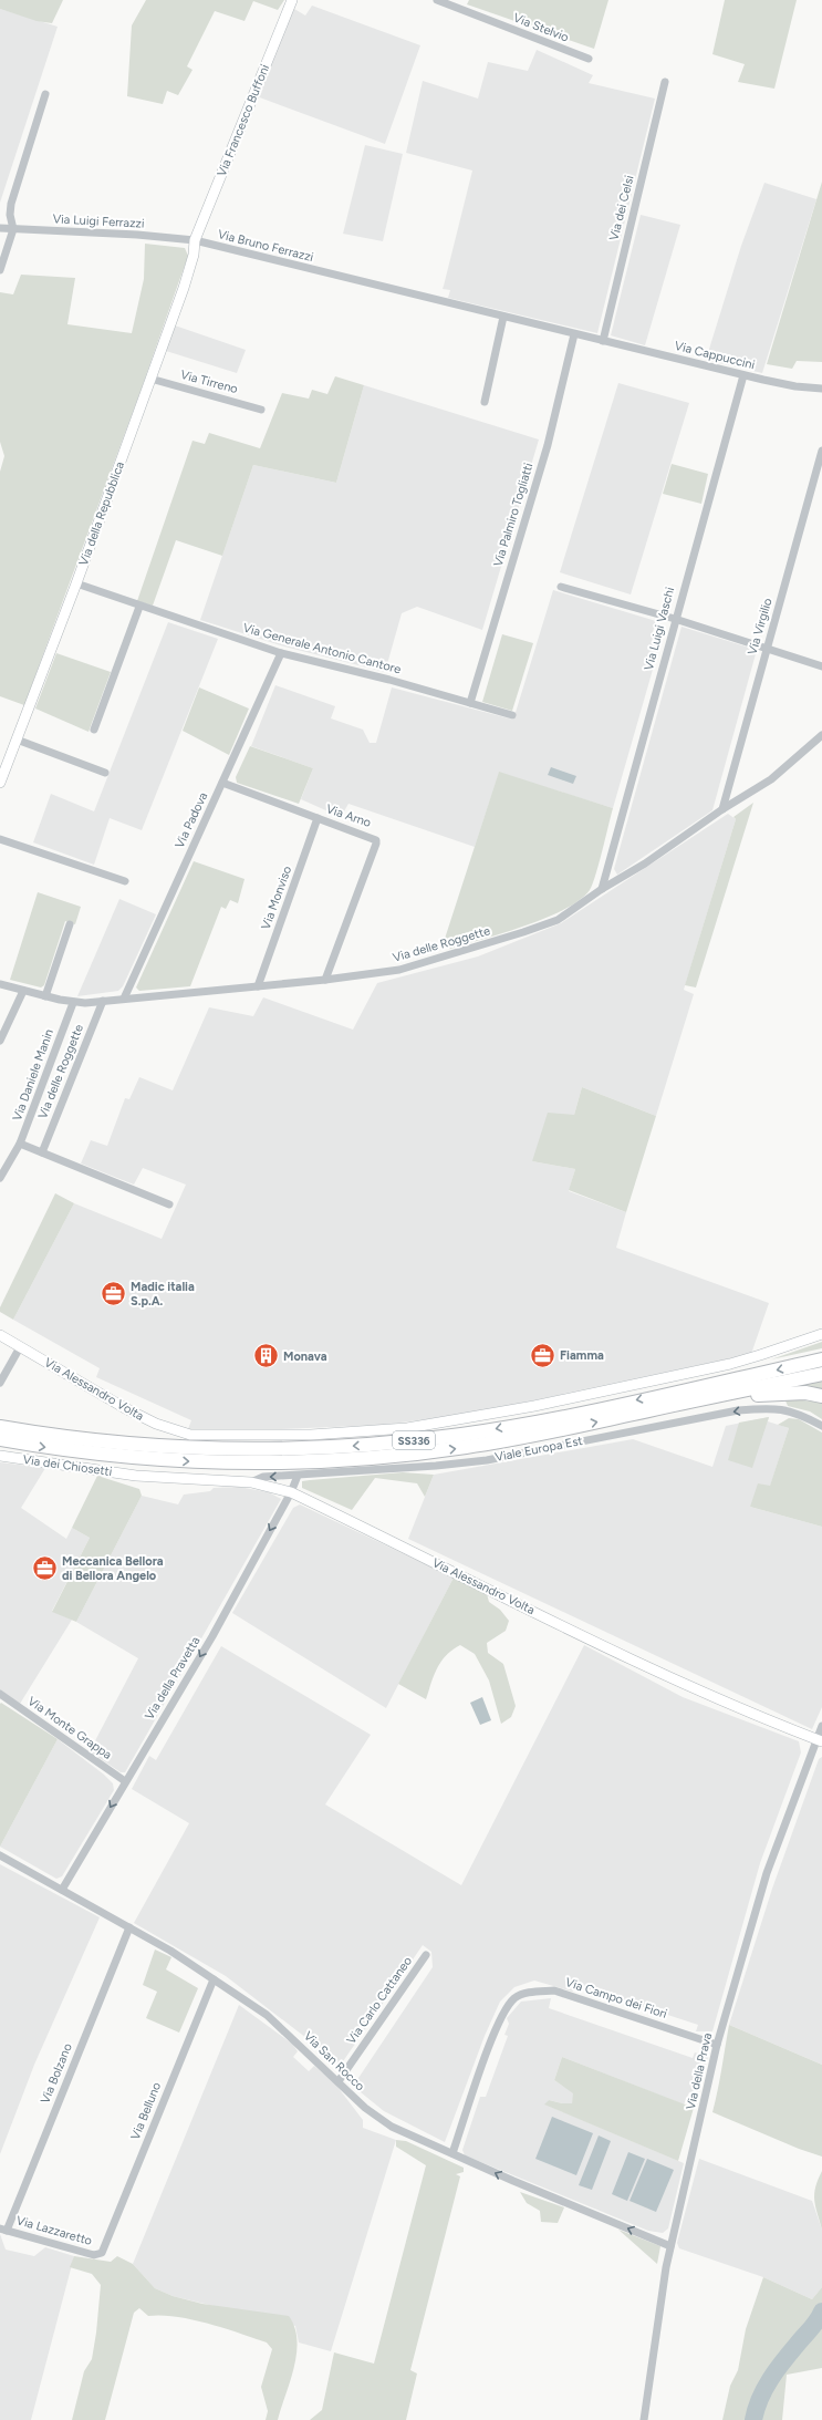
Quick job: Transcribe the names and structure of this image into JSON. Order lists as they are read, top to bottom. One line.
{"streets":{"highway":["SS336"],"street":["Via Stelvio","Via Francesco Buffoni","Via dei Celsi","Via Luigi Ferrazzi","Via Bruno Ferrazzi","Via Cappuccini","Via Tirreno","Via della Repubblica","Via Palmiro Togliatti","Via Virgilio","Via Luigi Vaschi","Via Generale Antonio Cantore","Via Arno","Via Padova","Via Monviso","Via delle Roggette","Via Daniele Manin","Via Alessandro Volta","Viale Europa Est","Via dei Chiosetti","Via della Pravetta","Via Monte Grappa","Via Campo dei Fiori","Via Carlo Cattaneo","Via San Rocco","Via della Prava","Via Bolzano","Via Belluno","Via Lazzaretto"]},"crossings":[["Via Francesco Buffoni","Via Luigi Ferrazzi"],["Via Francesco Buffoni","Via Bruno Ferrazzi"],["Via Francesco Buffoni","Via della Repubblica"],["Via dei Celsi","Via Cappuccini"],["Via Luigi Ferrazzi","Via Bruno Ferrazzi"],["Via Luigi Ferrazzi","Via della Repubblica"],["Via Bruno Ferrazzi","Via Cappuccini"],["Via Bruno Ferrazzi","Via della Repubblica"],["Via Cappuccini","Via Palmiro Togliatti"],["Via Cappuccini","Via Luigi Vaschi"],["Via Tirreno","Via della Repubblica"],["Via della Repubblica","Via Generale Antonio Cantore"],["Via Palmiro Togliatti","Via Generale Antonio Cantore"],["Via Virgilio","Via delle Roggette"],["Via Luigi Vaschi","Via delle Roggette"],["Via Generale Antonio Cantore","Via Padova"],["Via Arno","Via Padova"],["Via Arno","Via Monviso"],["Via Arno","Via delle Roggette"],["Via Padova","Via delle Roggette"],["Via Monviso","Via delle Roggette"],["Via delle Roggette","Via Daniele Manin"],["Via Alessandro Volta","Viale Europa Est"],["Via Alessandro Volta","Via dei Chiosetti"],["Via Alessandro Volta","Via della Pravetta"],["Via Alessandro Volta","Via della Prava"],["Viale Europa Est","Via della Pravetta"],["Via della Pravetta","Via Monte Grappa"],["Via della Pravetta","Via San Rocco"],["Via Campo dei Fiori","Via San Rocco"],["Via Campo dei Fiori","Via della Prava"],["Via Carlo Cattaneo","Via San Rocco"],["Via San Rocco","Via della Prava"],["Via San Rocco","Via Bolzano"],["Via San Rocco","Via Belluno"],["Via Bolzano","Via Lazzaretto"],["Via Belluno","Via Lazzaretto"]],"one_way":["Viale Europa Est","Via della Pravetta"],"places":{"office":["Madic italia S.p.A.","Fiamma","Meccanica Bellora di Bellora Angelo"],"building":["Monava"]}}
